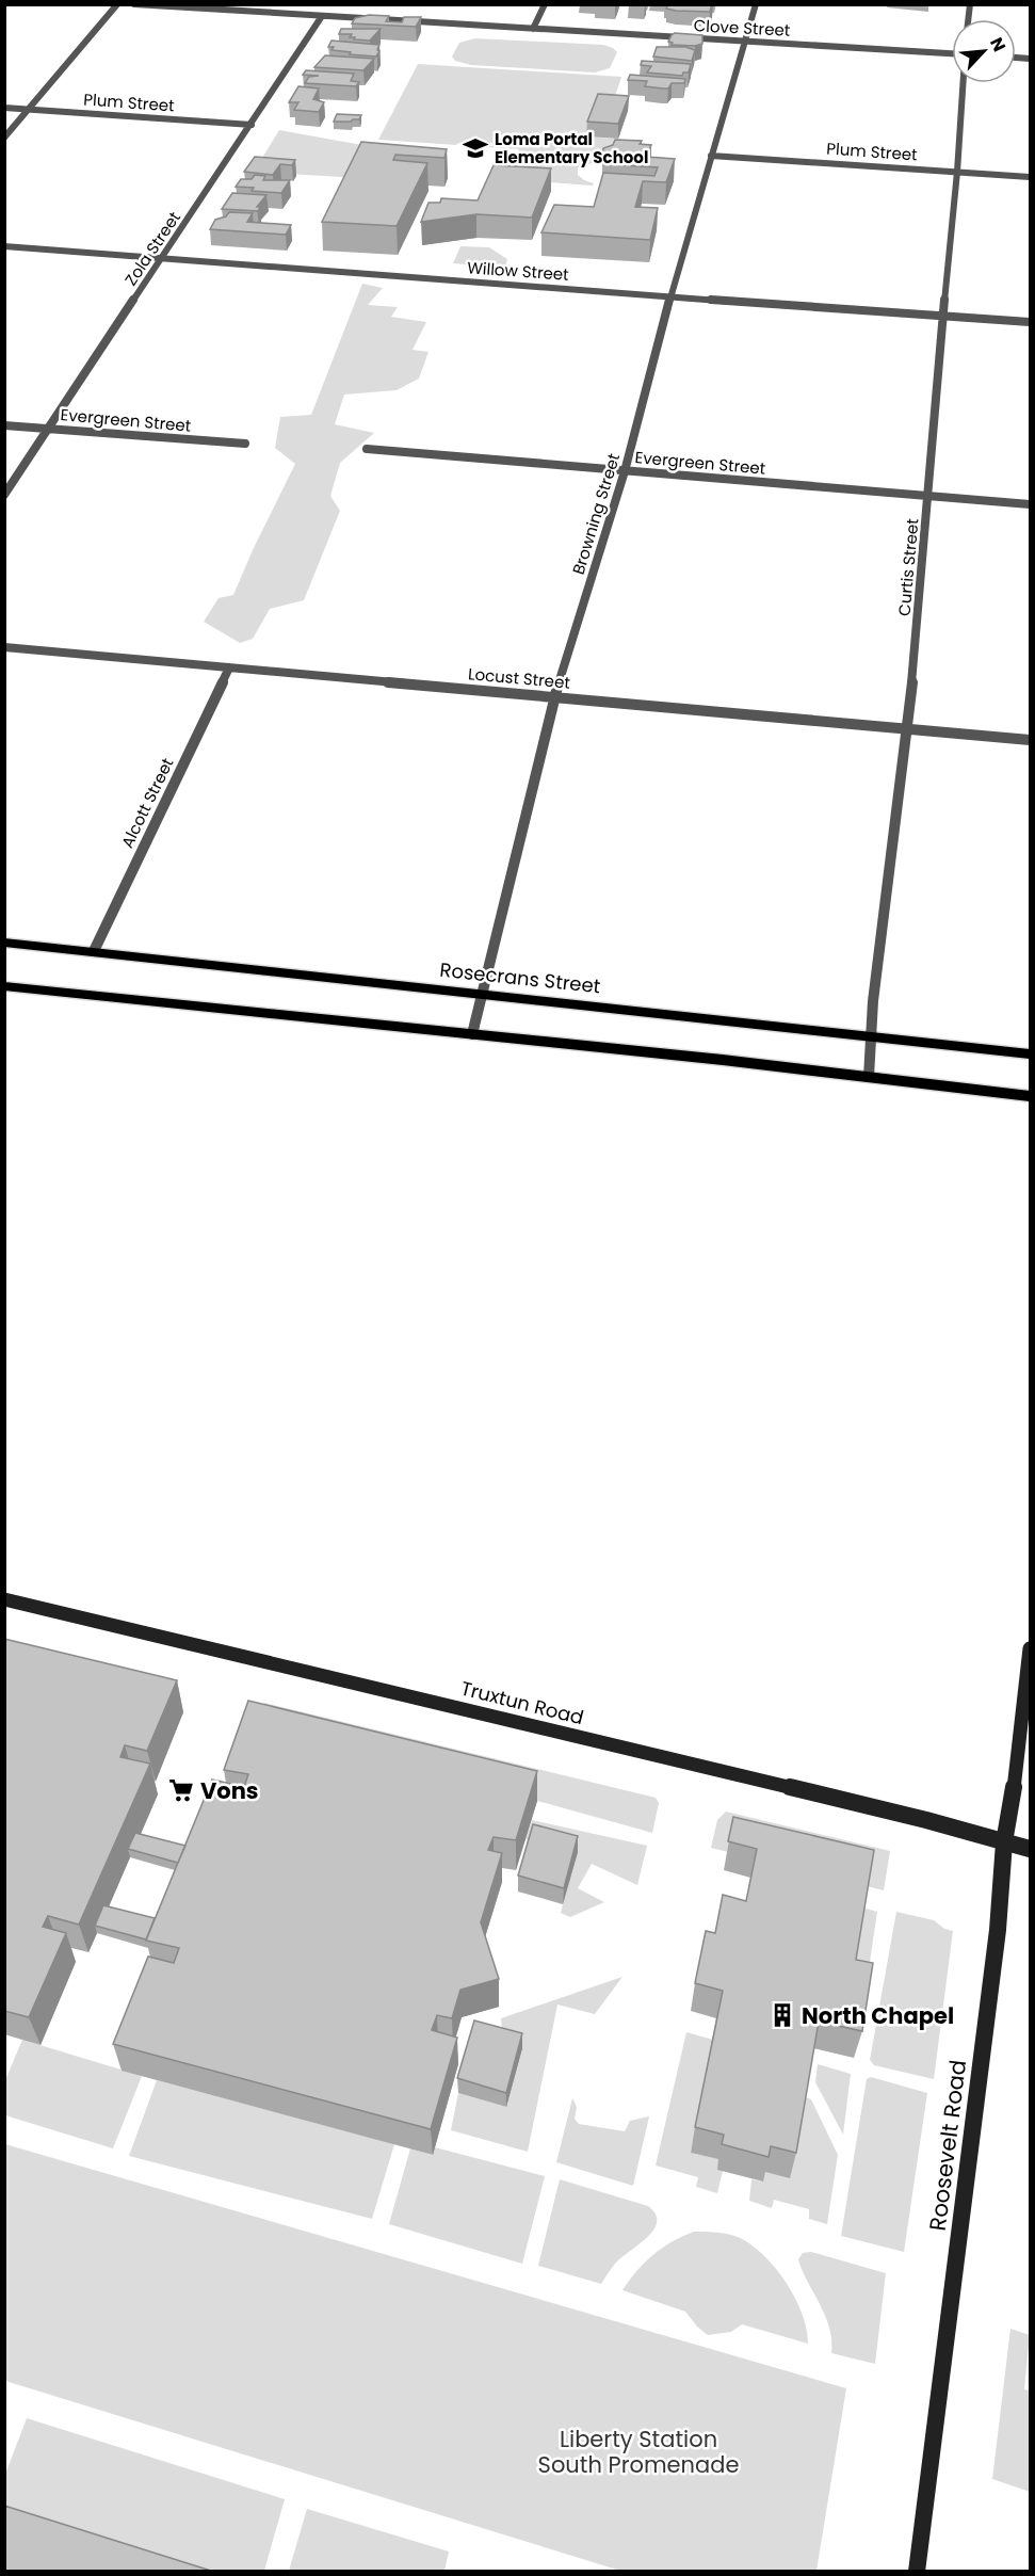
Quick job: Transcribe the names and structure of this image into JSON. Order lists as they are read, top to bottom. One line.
{"streets":{"main road":["Rosecrans Street"],"street":["Clove Street","Plum Street","Zola Street","Willow Street","Evergreen Street","Browning Street","Curtis Street","Locust Street","Alcott Street","Truxtun Road","Roosevelt Road"]},"crossings":[["Clove Street","Zola Street"],["Clove Street","Browning Street"],["Plum Street","Zola Street"],["Plum Street","Browning Street"],["Plum Street","Curtis Street"],["Zola Street","Willow Street"],["Zola Street","Evergreen Street"],["Willow Street","Browning Street"],["Willow Street","Curtis Street"],["Evergreen Street","Browning Street"],["Evergreen Street","Curtis Street"],["Browning Street","Locust Street"],["Browning Street","Rosecrans Street"],["Curtis Street","Locust Street"],["Curtis Street","Rosecrans Street"],["Locust Street","Alcott Street"],["Alcott Street","Rosecrans Street"],["Truxtun Road","Roosevelt Road"]],"parks":["Liberty Station South Promenade"],"places":{"school or university":["Loma Portal Elementary School"],"supermarket":["Vons"],"building":["North Chapel"]},"north":"top right"}
